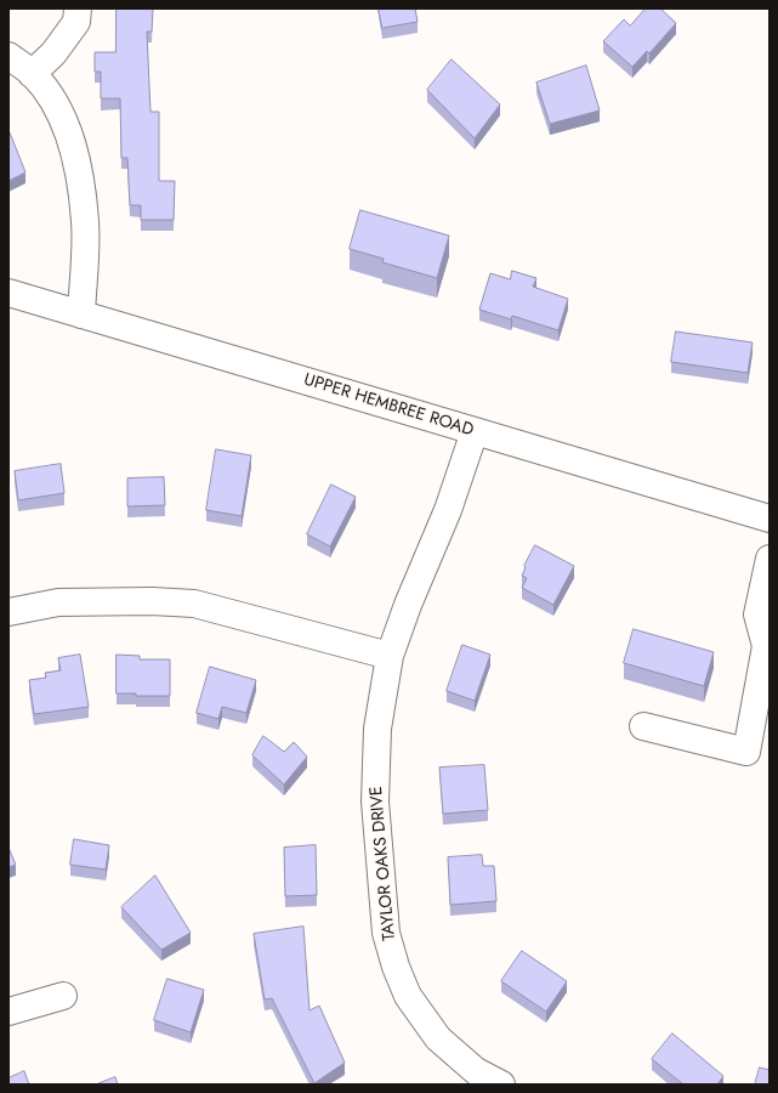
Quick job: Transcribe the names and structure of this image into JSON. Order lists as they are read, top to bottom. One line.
{"streets":{"street":["UPPER HEMBREE ROAD","TAYLOR OAKS DRIVE"]},"crossings":[["UPPER HEMBREE ROAD","TAYLOR OAKS DRIVE"]]}
